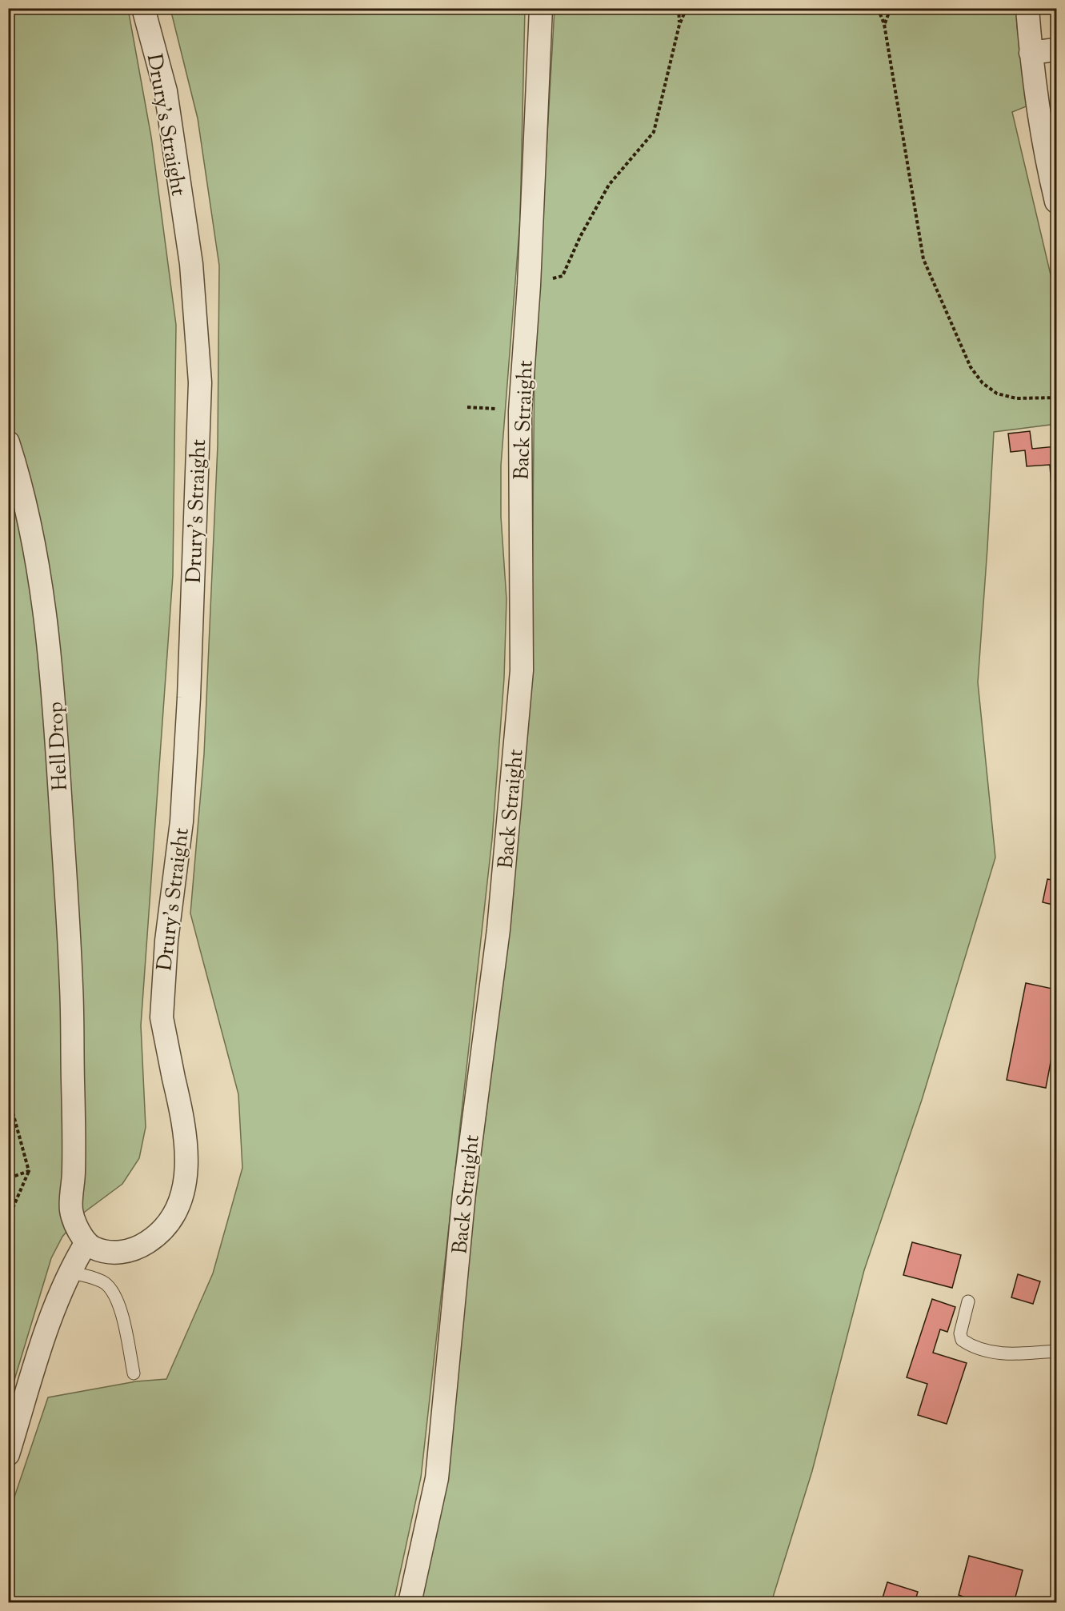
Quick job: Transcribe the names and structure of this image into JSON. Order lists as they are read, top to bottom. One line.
{"streets":{"street":["Drury's Straight","Back Straight","Hell Drop"]},"crossings":[["Drury's Straight","Hell Drop"]]}
